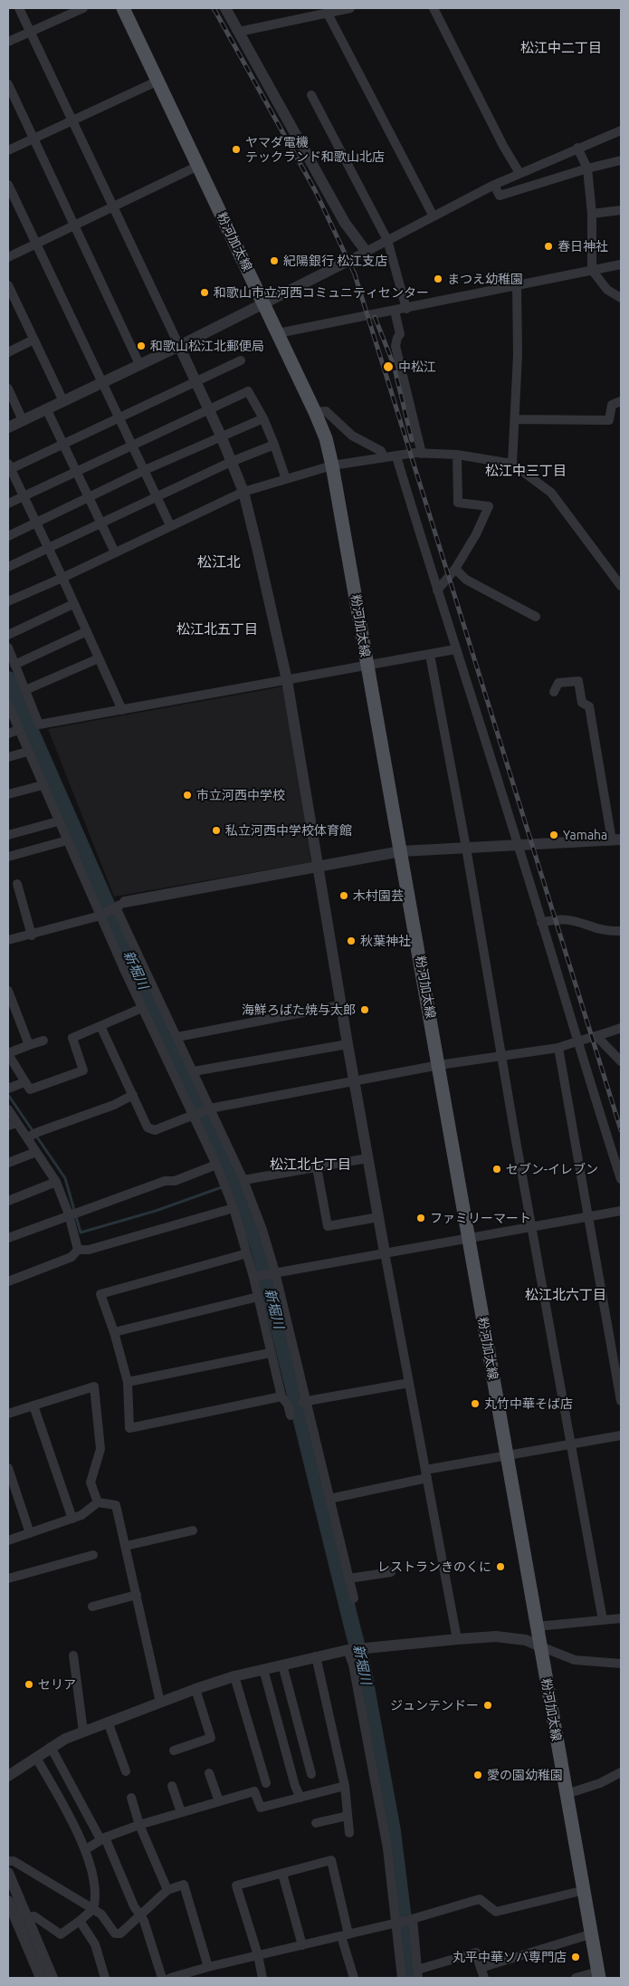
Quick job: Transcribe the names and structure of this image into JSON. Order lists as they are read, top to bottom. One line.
{"streets":{"main road":["粉河加太線"]},"districts":["松江中二丁目","松江中三丁目","松江北","松江北五丁目","松江北七丁目","松江北六丁目"],"water":["新堀川"],"places":["ヤマダ電機 テックランド和歌山北店","春日神社","紀陽銀行 松江支店","まつえ幼稚園","和歌山市立河西コミュニティセンター","和歌山松江北郵便局","中松江","市立河西中学校","私立河西中学校体育館","Yamaha","木村園芸","秋葉神社","海鮮ろばた焼与太郎","セブン-イレブン","ファミリーマート","丸竹中華そば店","レストランきのくに","セリア","ジュンテンドー","愛の園幼稚園","丸平中華ソバ専門店"]}
